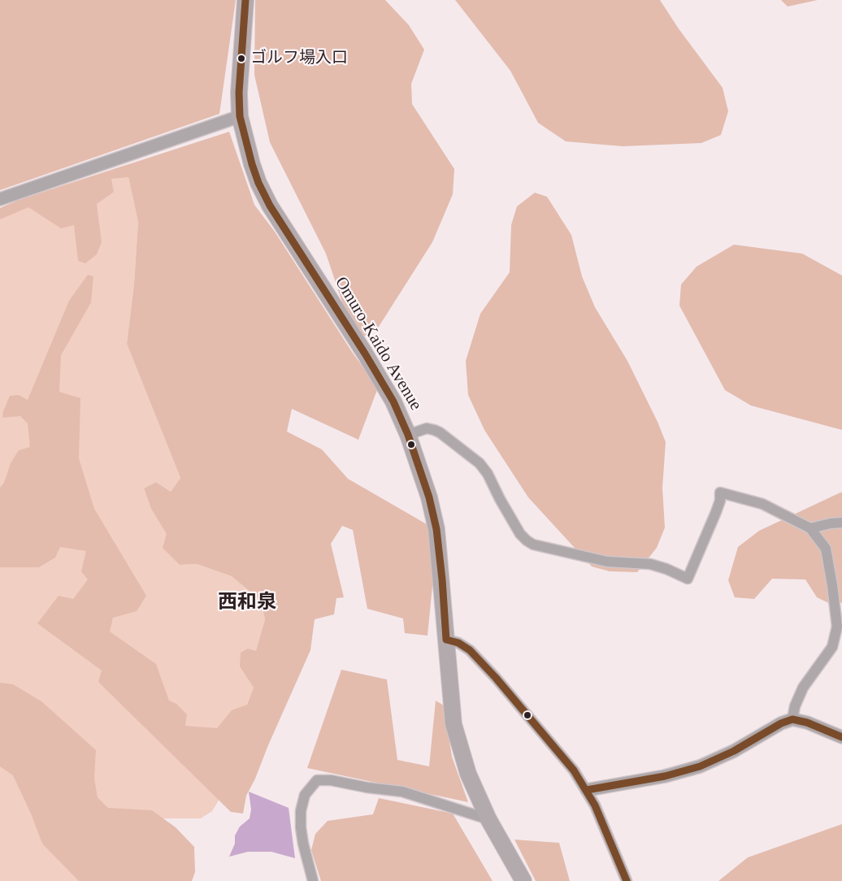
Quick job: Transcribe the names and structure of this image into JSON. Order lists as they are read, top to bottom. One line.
{"streets":{"main road":["Omuro-Kaido Avenue"]},"districts":["西和泉"],"places":["ゴルフ場入口"]}
